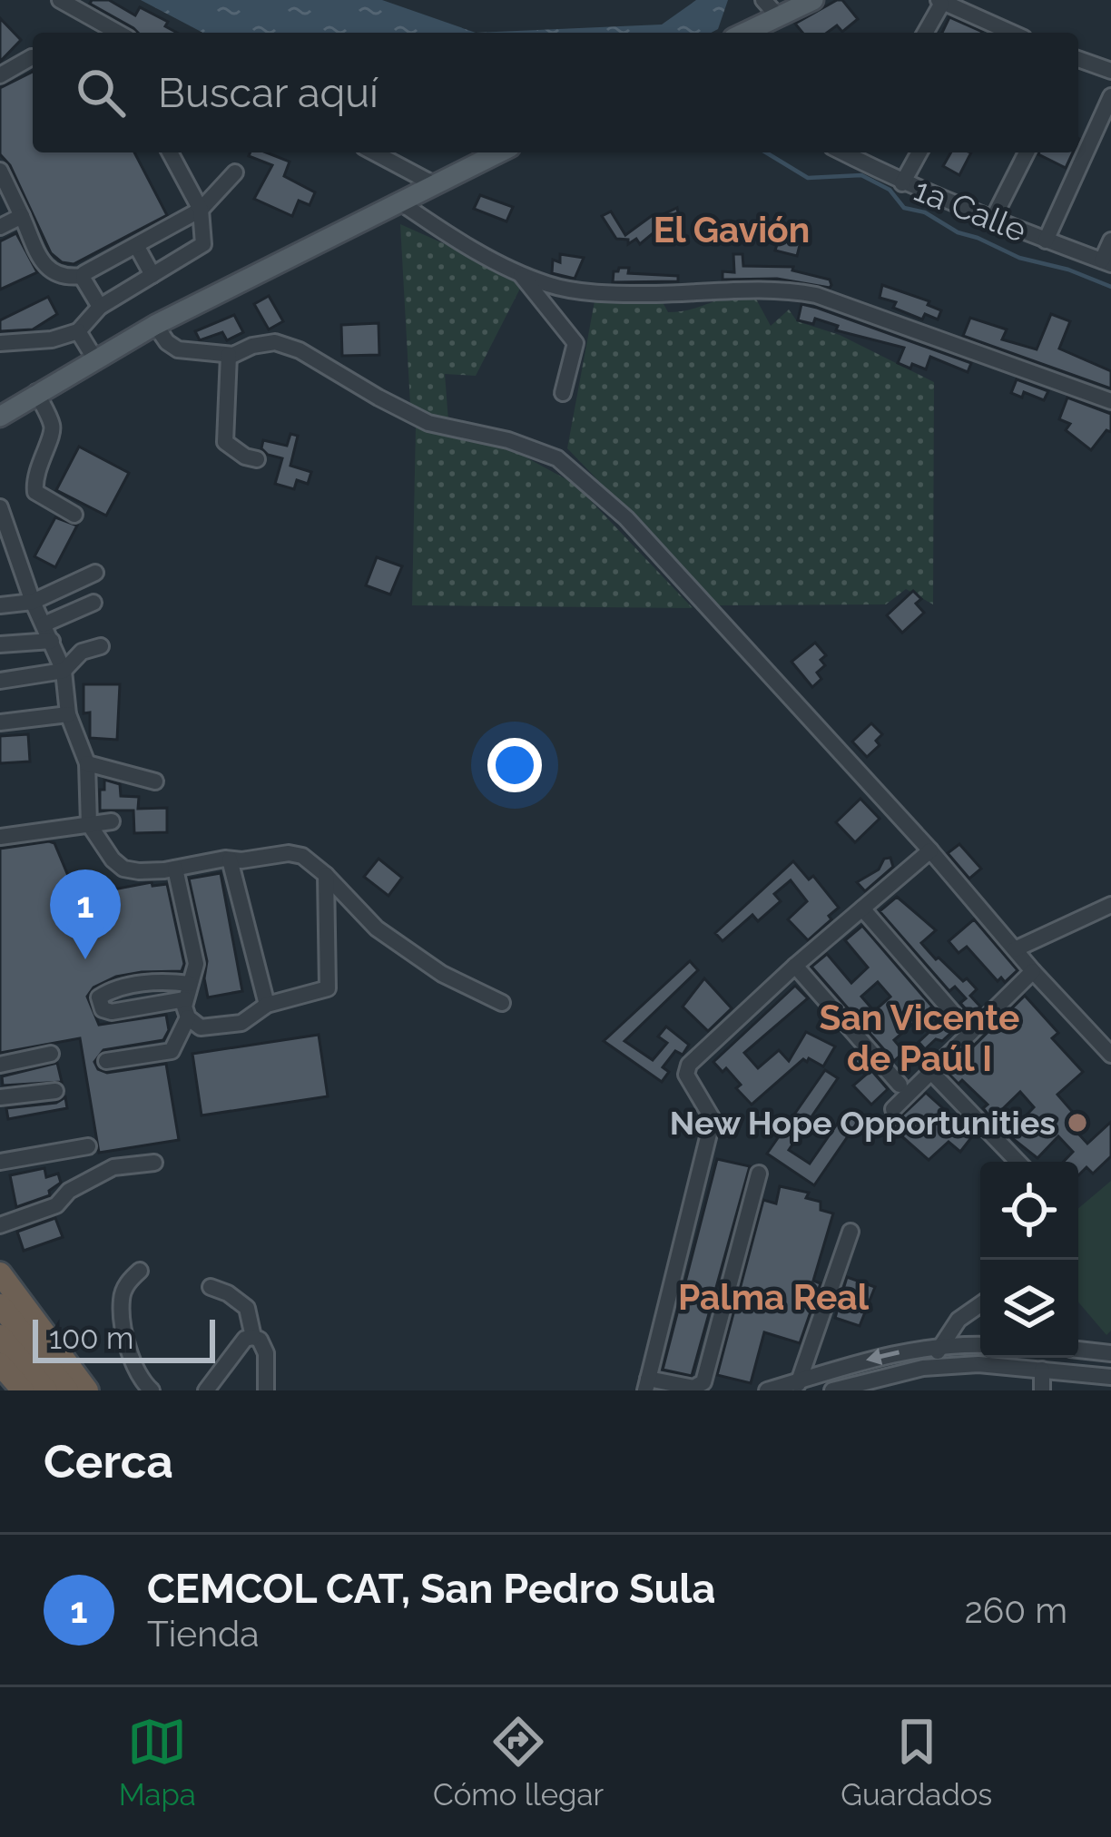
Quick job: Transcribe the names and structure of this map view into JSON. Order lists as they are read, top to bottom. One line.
{"streets":{"street":["1a Calle"]},"districts":["El Gavión","San Vicente de Paúl I","Palma Real"],"places":["New Hope Opportunities"],"scale_bar":"100 m","page":{"search":"Buscar aquí","pins":"1","scale":"100 m","heading":"Cerca","list":[{"mark":"1","name":"CEMCOL CAT, San Pedro Sula","note":"Tienda","value":"260 m"}],"nav":["Mapa","Cómo llegar","Guardados"]}}
